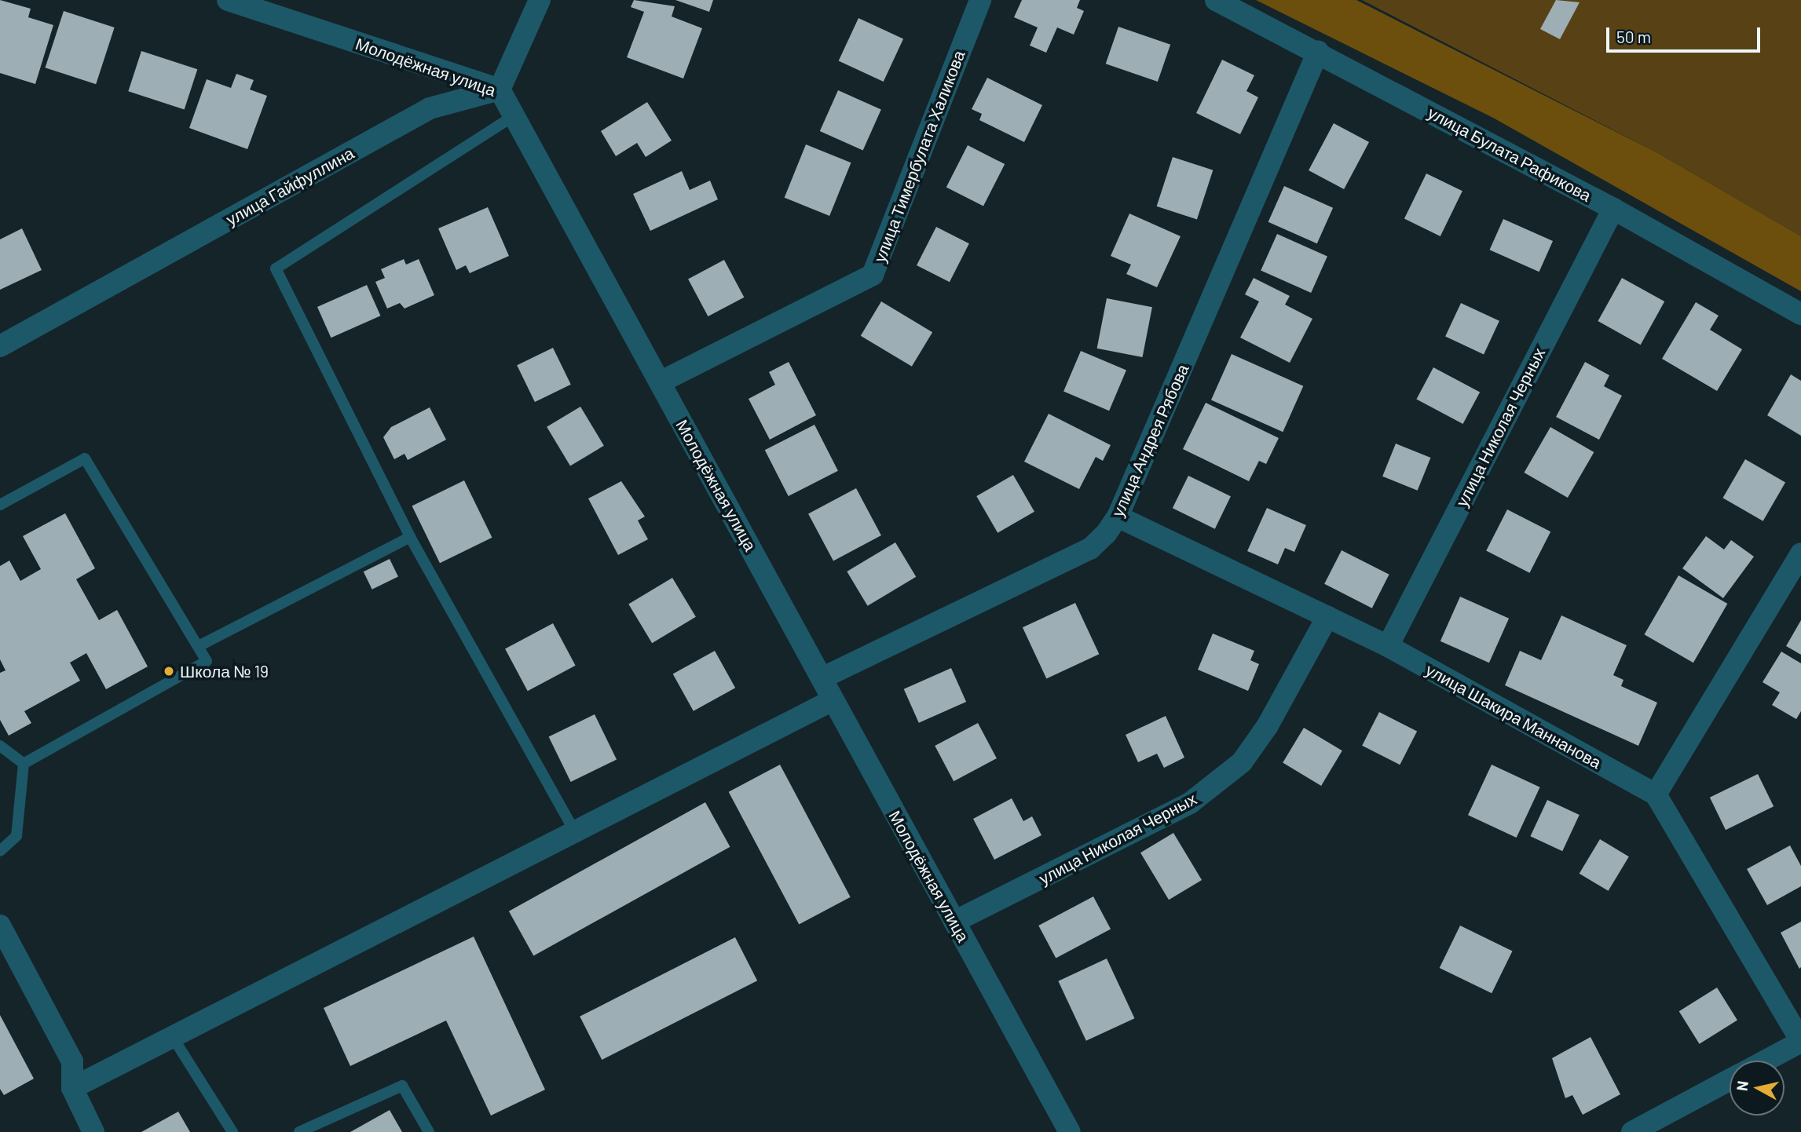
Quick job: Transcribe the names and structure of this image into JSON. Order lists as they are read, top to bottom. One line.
{"streets":{"street":["Молодёжная улица","улица Булата Рафикова","улица Тимербулата Халикова","улица Гайфуллина","улица Николая Черных","улица Андрея Рябова","улица Шакира Маннанова"]},"crossings":[["Молодёжная улица","улица Тимербулата Халикова"],["Молодёжная улица","улица Гайфуллина"],["Молодёжная улица","улица Николая Черных"],["Молодёжная улица","улица Андрея Рябова"],["улица Булата Рафикова","улица Николая Черных"],["улица Булата Рафикова","улица Андрея Рябова"],["улица Николая Черных","улица Шакира Маннанова"],["улица Андрея Рябова","улица Шакира Маннанова"]],"places":["Школа № 19"],"scale_bar":"50 m","north":"left"}
